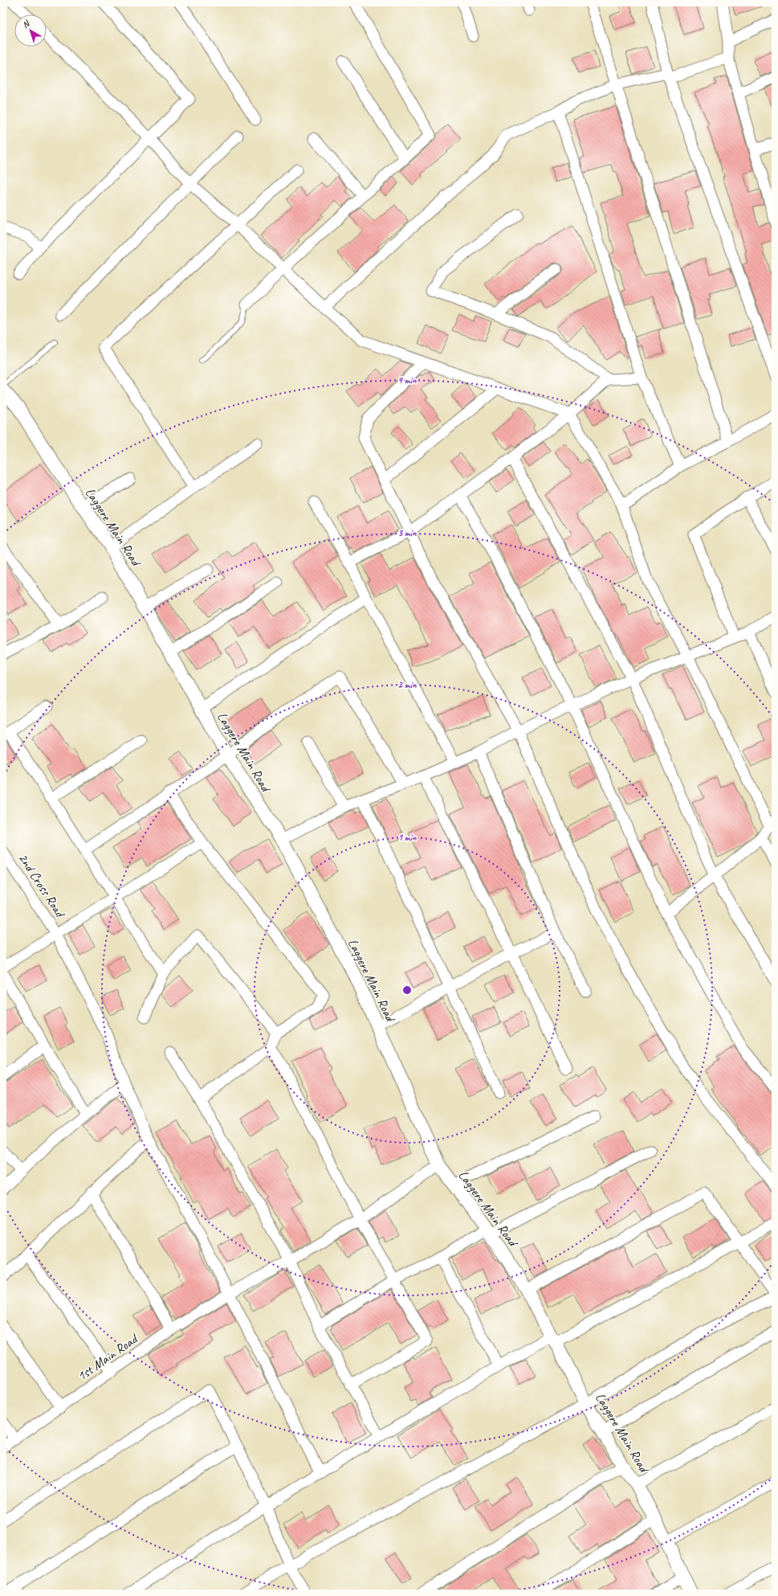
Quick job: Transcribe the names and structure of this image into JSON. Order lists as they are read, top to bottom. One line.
{"streets":{"street":["Laggere Main Road","2nd Cross Road","1st Main Road"]},"crossings":[["Laggere Main Road","1st Main Road"],["2nd Cross Road","1st Main Road"]],"north":"top left","rings":["4 min","3 min","2 min","1 min"]}
